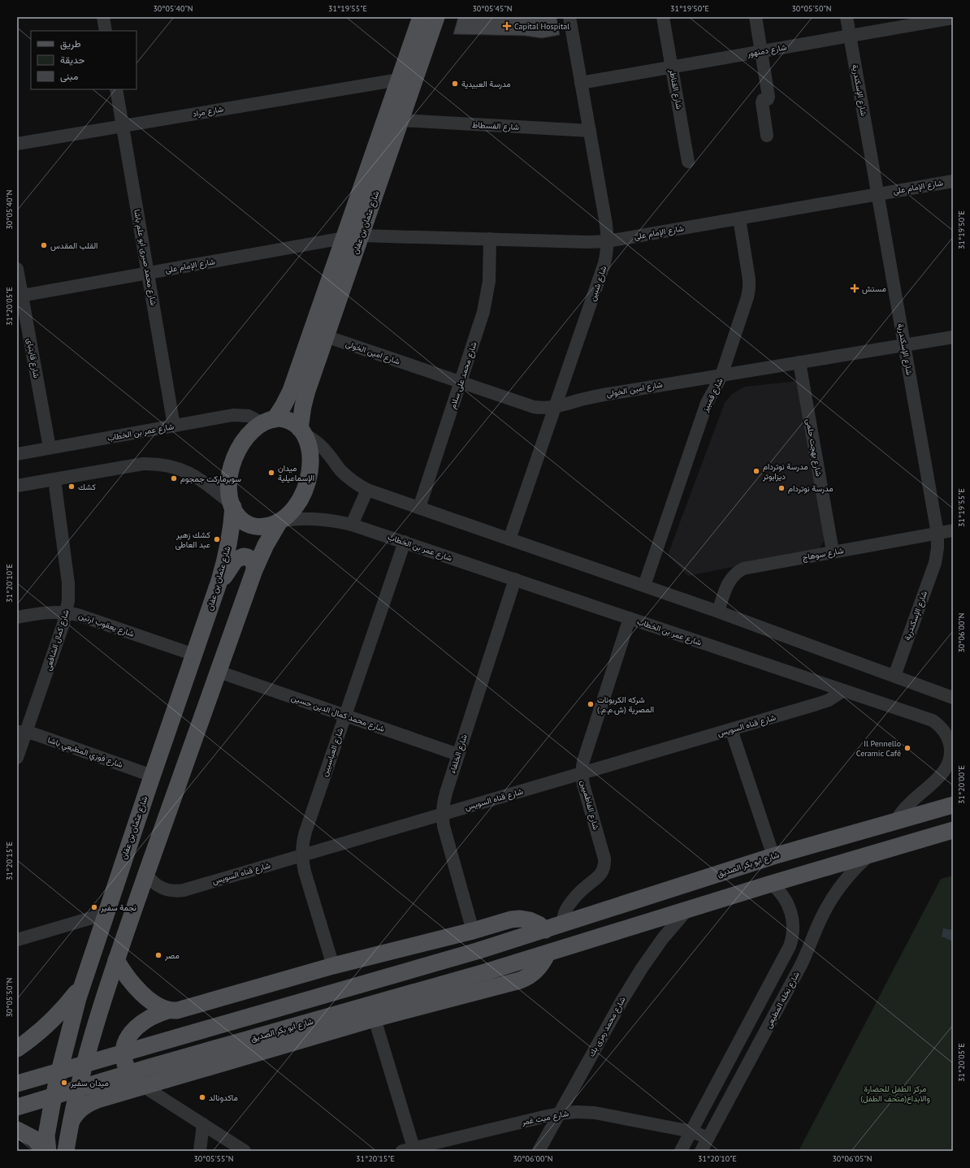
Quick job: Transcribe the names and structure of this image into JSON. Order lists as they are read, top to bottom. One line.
{"streets":{"main road":["شارع عثمان بن عفان","شارع ابو بكر الصديق"],"street":["شارع دمنهور","شارع القناطر","شارع الإسكندرية","شارع مراد","شارع الفسطاط","شارع الإمام على","شارع محمد صبرى ابو علم باشا","شارع شبين","شارع امين الخولى","شارع قايتباى","شارع محمد على سلام","شارع قمبيز","شارع عمر بن الخطاب","شارع بهجت حلمى","شارع سوهاج","شارع يعقوب ارتين","شارع كمال الشافعى","شارع محمد كمال الدين حسين","شارع قناه السويس","شارع فوزي المطيعي باشا","شارع العباسيين","شارع الخلفاء","شارع الفاطميين","شارع نخله المطيعى","شارع محمد رمزى بك","شارع ميت غمر"]},"crossings":[["شارع دمنهور","شارع القناطر"],["شارع دمنهور","شارع الإسكندرية"],["شارع دمنهور","شارع شبين"],["شارع الإسكندرية","شارع الإمام على"],["شارع الإسكندرية","شارع امين الخولى"],["شارع الإسكندرية","شارع سوهاج"],["شارع مراد","شارع عثمان بن عفان"],["شارع مراد","شارع محمد صبرى ابو علم باشا"],["شارع الفسطاط","شارع عثمان بن عفان"],["شارع الفسطاط","شارع شبين"],["شارع الإمام على","شارع عثمان بن عفان"],["شارع الإمام على","شارع محمد صبرى ابو علم باشا"],["شارع الإمام على","شارع شبين"],["شارع الإمام على","شارع قايتباى"],["شارع الإمام على","شارع محمد على سلام"],["شارع الإمام على","شارع قمبيز"],["شارع عثمان بن عفان","شارع امين الخولى"],["شارع عثمان بن عفان","شارع عمر بن الخطاب"],["شارع عثمان بن عفان","شارع يعقوب ارتين"],["شارع عثمان بن عفان","شارع فوزي المطيعي باشا"],["شارع محمد صبرى ابو علم باشا","شارع عمر بن الخطاب"],["شارع شبين","شارع امين الخولى"],["شارع امين الخولى","شارع محمد على سلام"],["شارع امين الخولى","شارع قمبيز"],["شارع امين الخولى","شارع بهجت حلمى"],["شارع قايتباى","شارع عمر بن الخطاب"],["شارع عمر بن الخطاب","شارع قناه السويس"],["شارع عمر بن الخطاب","شارع العباسيين"],["شارع عمر بن الخطاب","شارع الخلفاء"],["شارع عمر بن الخطاب","شارع الفاطميين"],["شارع عمر بن الخطاب","شارع ابو بكر الصديق"],["شارع بهجت حلمى","شارع سوهاج"],["شارع يعقوب ارتين","شارع كمال الشافعى"],["شارع كمال الشافعى","شارع فوزي المطيعي باشا"],["شارع محمد كمال الدين حسين","شارع العباسيين"],["شارع محمد كمال الدين حسين","شارع الخلفاء"],["شارع قناه السويس","شارع العباسيين"],["شارع قناه السويس","شارع الخلفاء"],["شارع قناه السويس","شارع الفاطميين"],["شارع الفاطميين","شارع ابو بكر الصديق"],["شارع ابو بكر الصديق","شارع نخله المطيعى"],["شارع ابو بكر الصديق","شارع محمد رمزى بك"],["شارع نخله المطيعى","شارع ميت غمر"],["شارع محمد رمزى بك","شارع ميت غمر"]],"parks":["مركز الطفل للحضارة والابداع(متحف الطفل)"],"places":{"health":["Capital Hospital","مستش"],"other":["مدرسة العبيدية","القلب المقدس","مدرسة نوتردام ديزابوتر","ميدان الإسماعيلية","سوبرماركت جمجوم","كشك","مدرسة نوتردام","كشك زهير عبد العاطى","شركه الكربونات المصرية (ش.م.م.)","Il Pennello Ceramic Café","نجمة سفير","مصر","ميدان سفير","ماكدونالد"]},"legend":["طريق","حديقة","مبنى"],"coordinates":["30°05'40\"N","31°19'55\"E","30°05'45\"N","31°19'50\"E","30°05'50\"N","31°20'05\"E","31°20'10\"E","30°06'00\"N","31°20'00\"E","31°20'15\"E","30°05'55\"N","30°06'05\"N"]}
